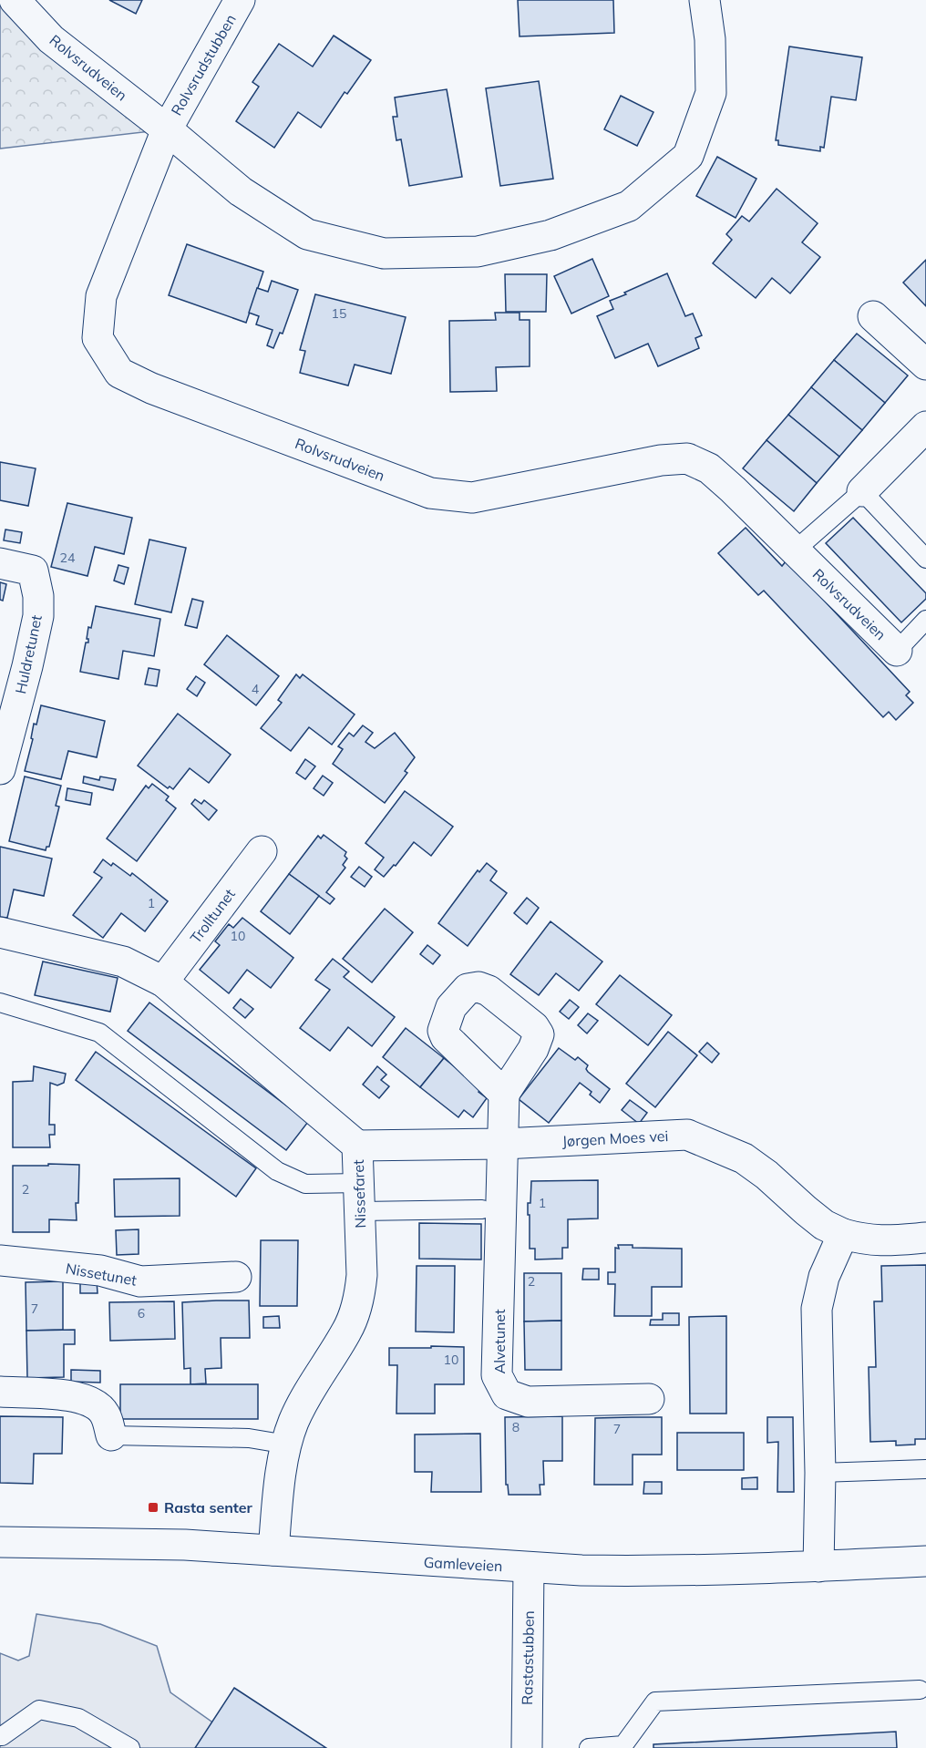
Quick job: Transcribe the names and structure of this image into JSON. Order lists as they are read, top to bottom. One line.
{"streets":{"street":["Rolvsrudstubben","Rolvsrudveien","Huldretunet","Trolltunet","Jørgen Moes vei","Nissefaret","Nissetunet","Alvetunet","Gamleveien","Rastastubben"]},"crossings":[["Rolvsrudstubben","Rolvsrudveien"],["Trolltunet","Nissefaret"],["Jørgen Moes vei","Nissefaret"],["Jørgen Moes vei","Alvetunet"],["Nissefaret","Gamleveien"],["Gamleveien","Rastastubben"]],"places":{"transit":["Rasta senter"]},"house_numbers":["15","24","4","1","10","2","1","2","7","6","10","8","7"]}
